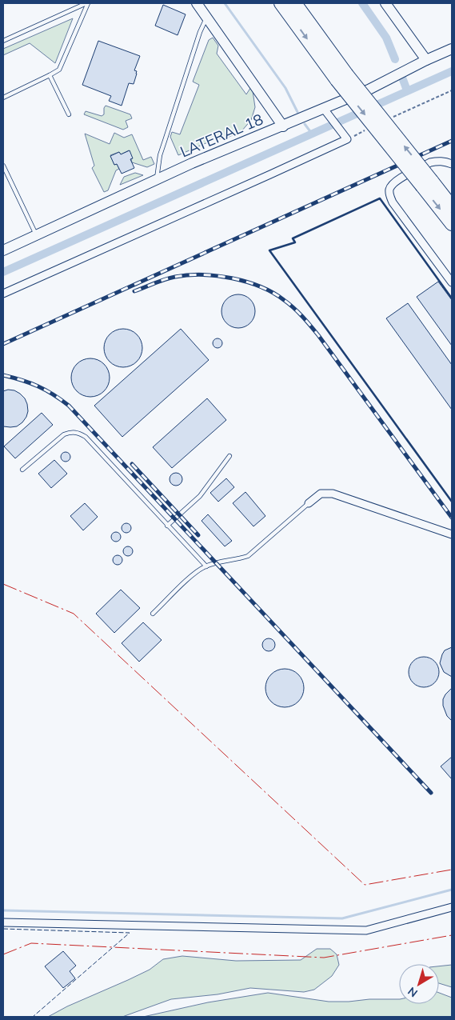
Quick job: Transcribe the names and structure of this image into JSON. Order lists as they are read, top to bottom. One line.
{"streets":{"main road":["LATERAL 18"]},"north":"bottom left"}
